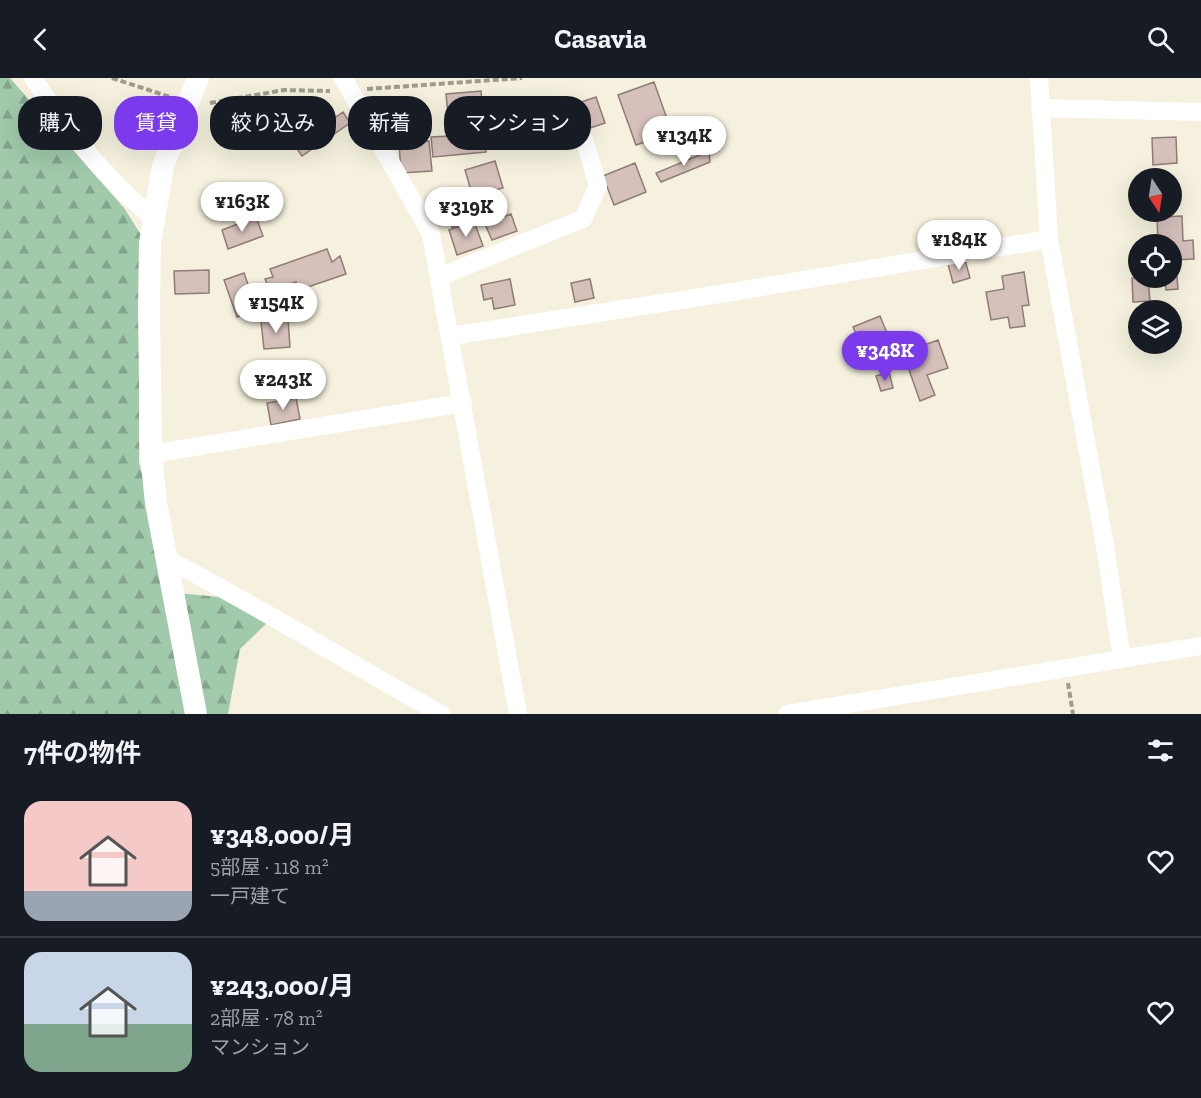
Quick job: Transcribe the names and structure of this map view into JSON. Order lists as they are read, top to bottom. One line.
{"north":"bottom","page":{"header":"Casavia","chip":["購入","賃貸","絞り込み","新着","マンション"],"price":["¥134K","¥163K","¥319K","¥184K","¥154K","¥348K","¥243K"],"heading":"7件の物件","list":[{"name":"¥348,000/月","note":"5部屋 · 118 m² · 一戸建て"},{"name":"¥243,000/月","note":"2部屋 · 78 m² · マンション"}]}}
